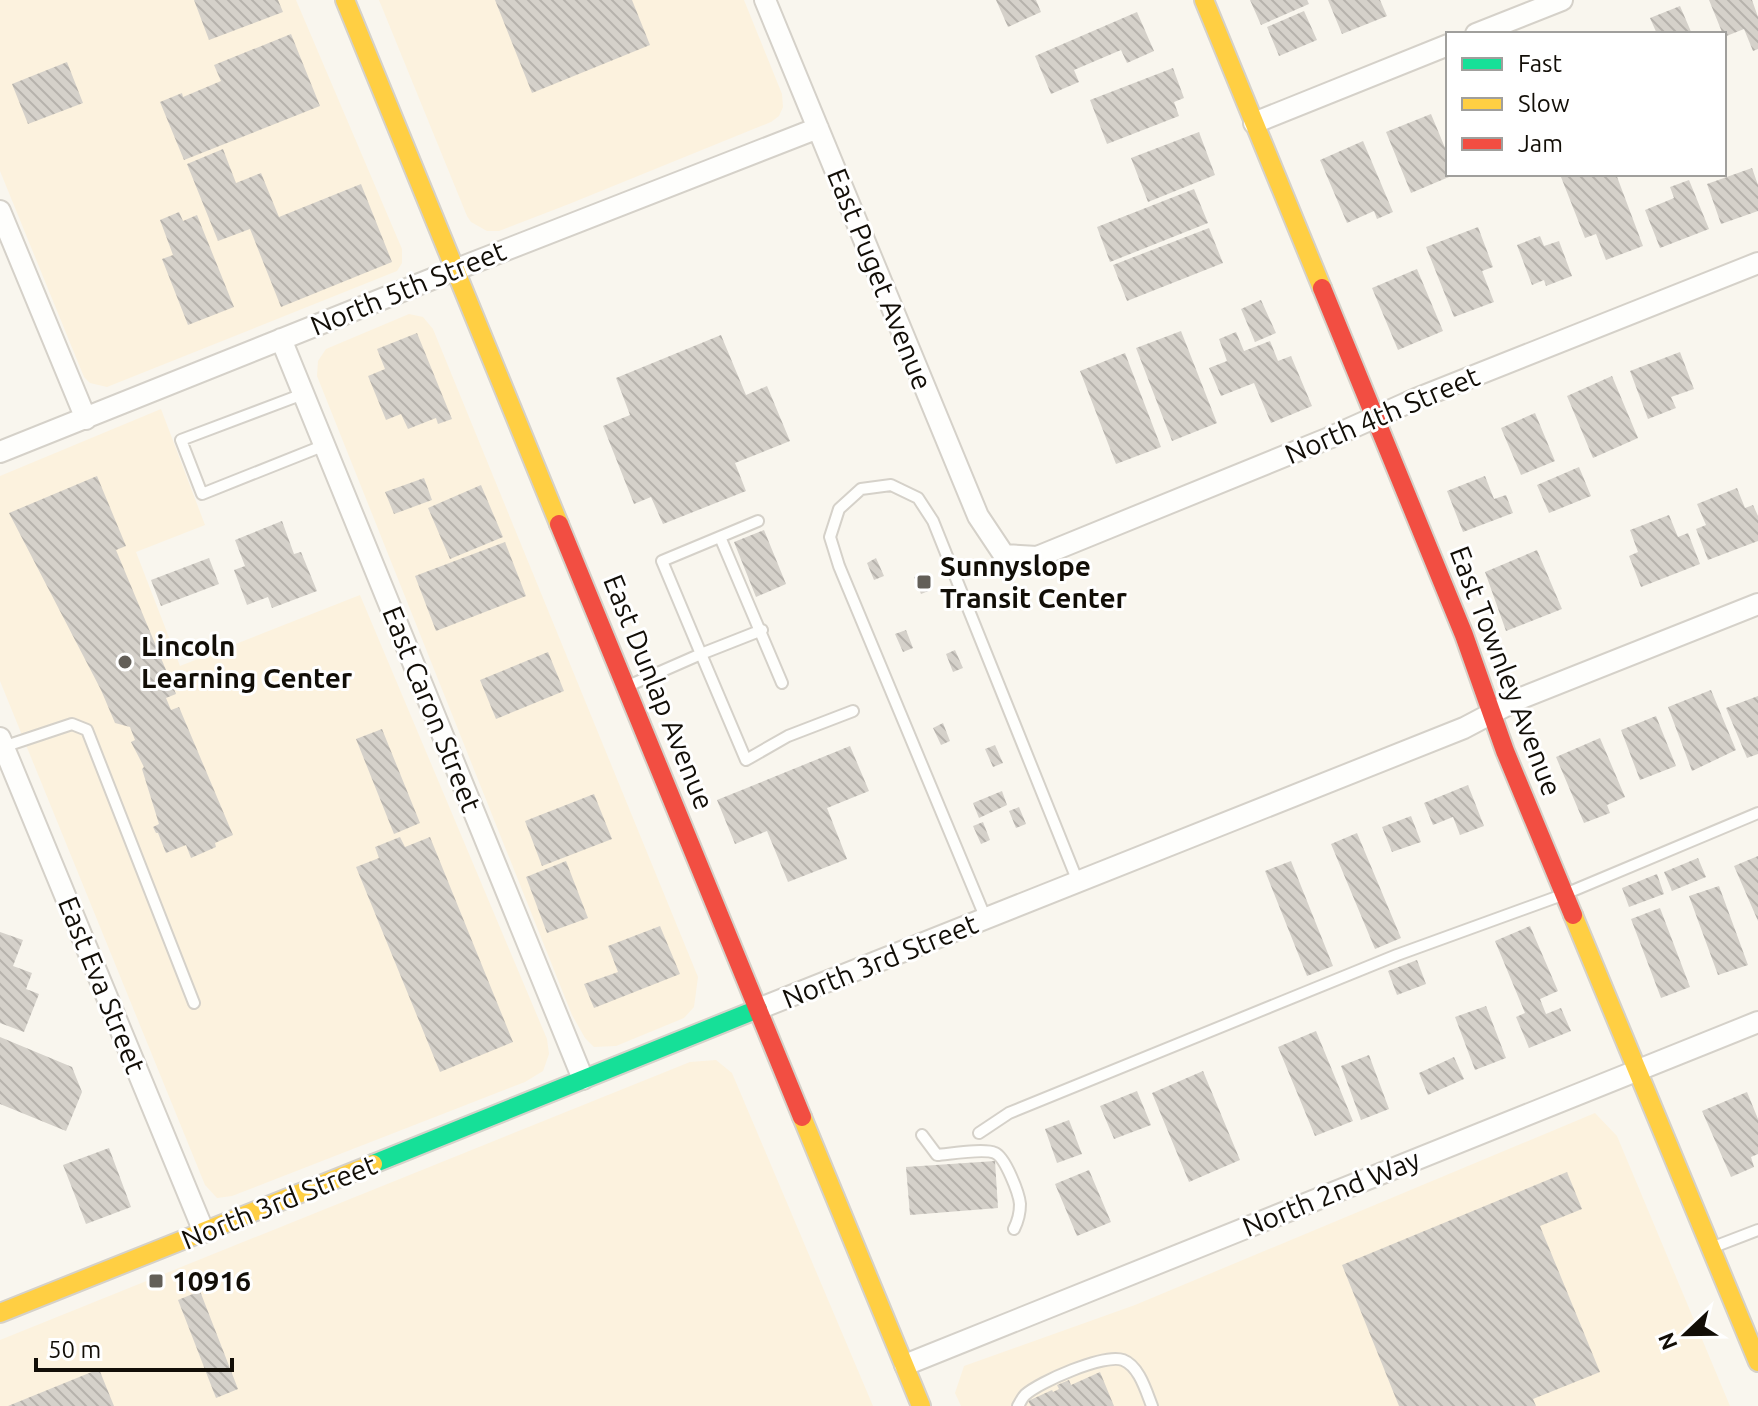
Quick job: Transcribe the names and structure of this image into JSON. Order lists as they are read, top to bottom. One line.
{"streets":{"street":["East Puget Avenue","North 5th Street","North 4th Street","East Townley Avenue","East Dunlap Avenue","East Caron Street","North 3rd Street","East Eva Street","North 2nd Way"]},"crossings":[["East Puget Avenue","North 5th Street"],["East Puget Avenue","North 4th Street"],["North 5th Street","East Dunlap Avenue"],["North 5th Street","East Caron Street"],["North 4th Street","East Townley Avenue"],["East Townley Avenue","North 3rd Street"],["East Townley Avenue","North 2nd Way"],["East Dunlap Avenue","North 3rd Street"],["East Dunlap Avenue","North 2nd Way"],["East Caron Street","North 3rd Street"],["North 3rd Street","East Eva Street"]],"places":{"transit":["Sunnyslope Transit Center","10916"],"other":["Lincoln Learning Center"]},"legend":["Fast","Slow","Jam"],"scale_bar":"50 m","north":"left"}
